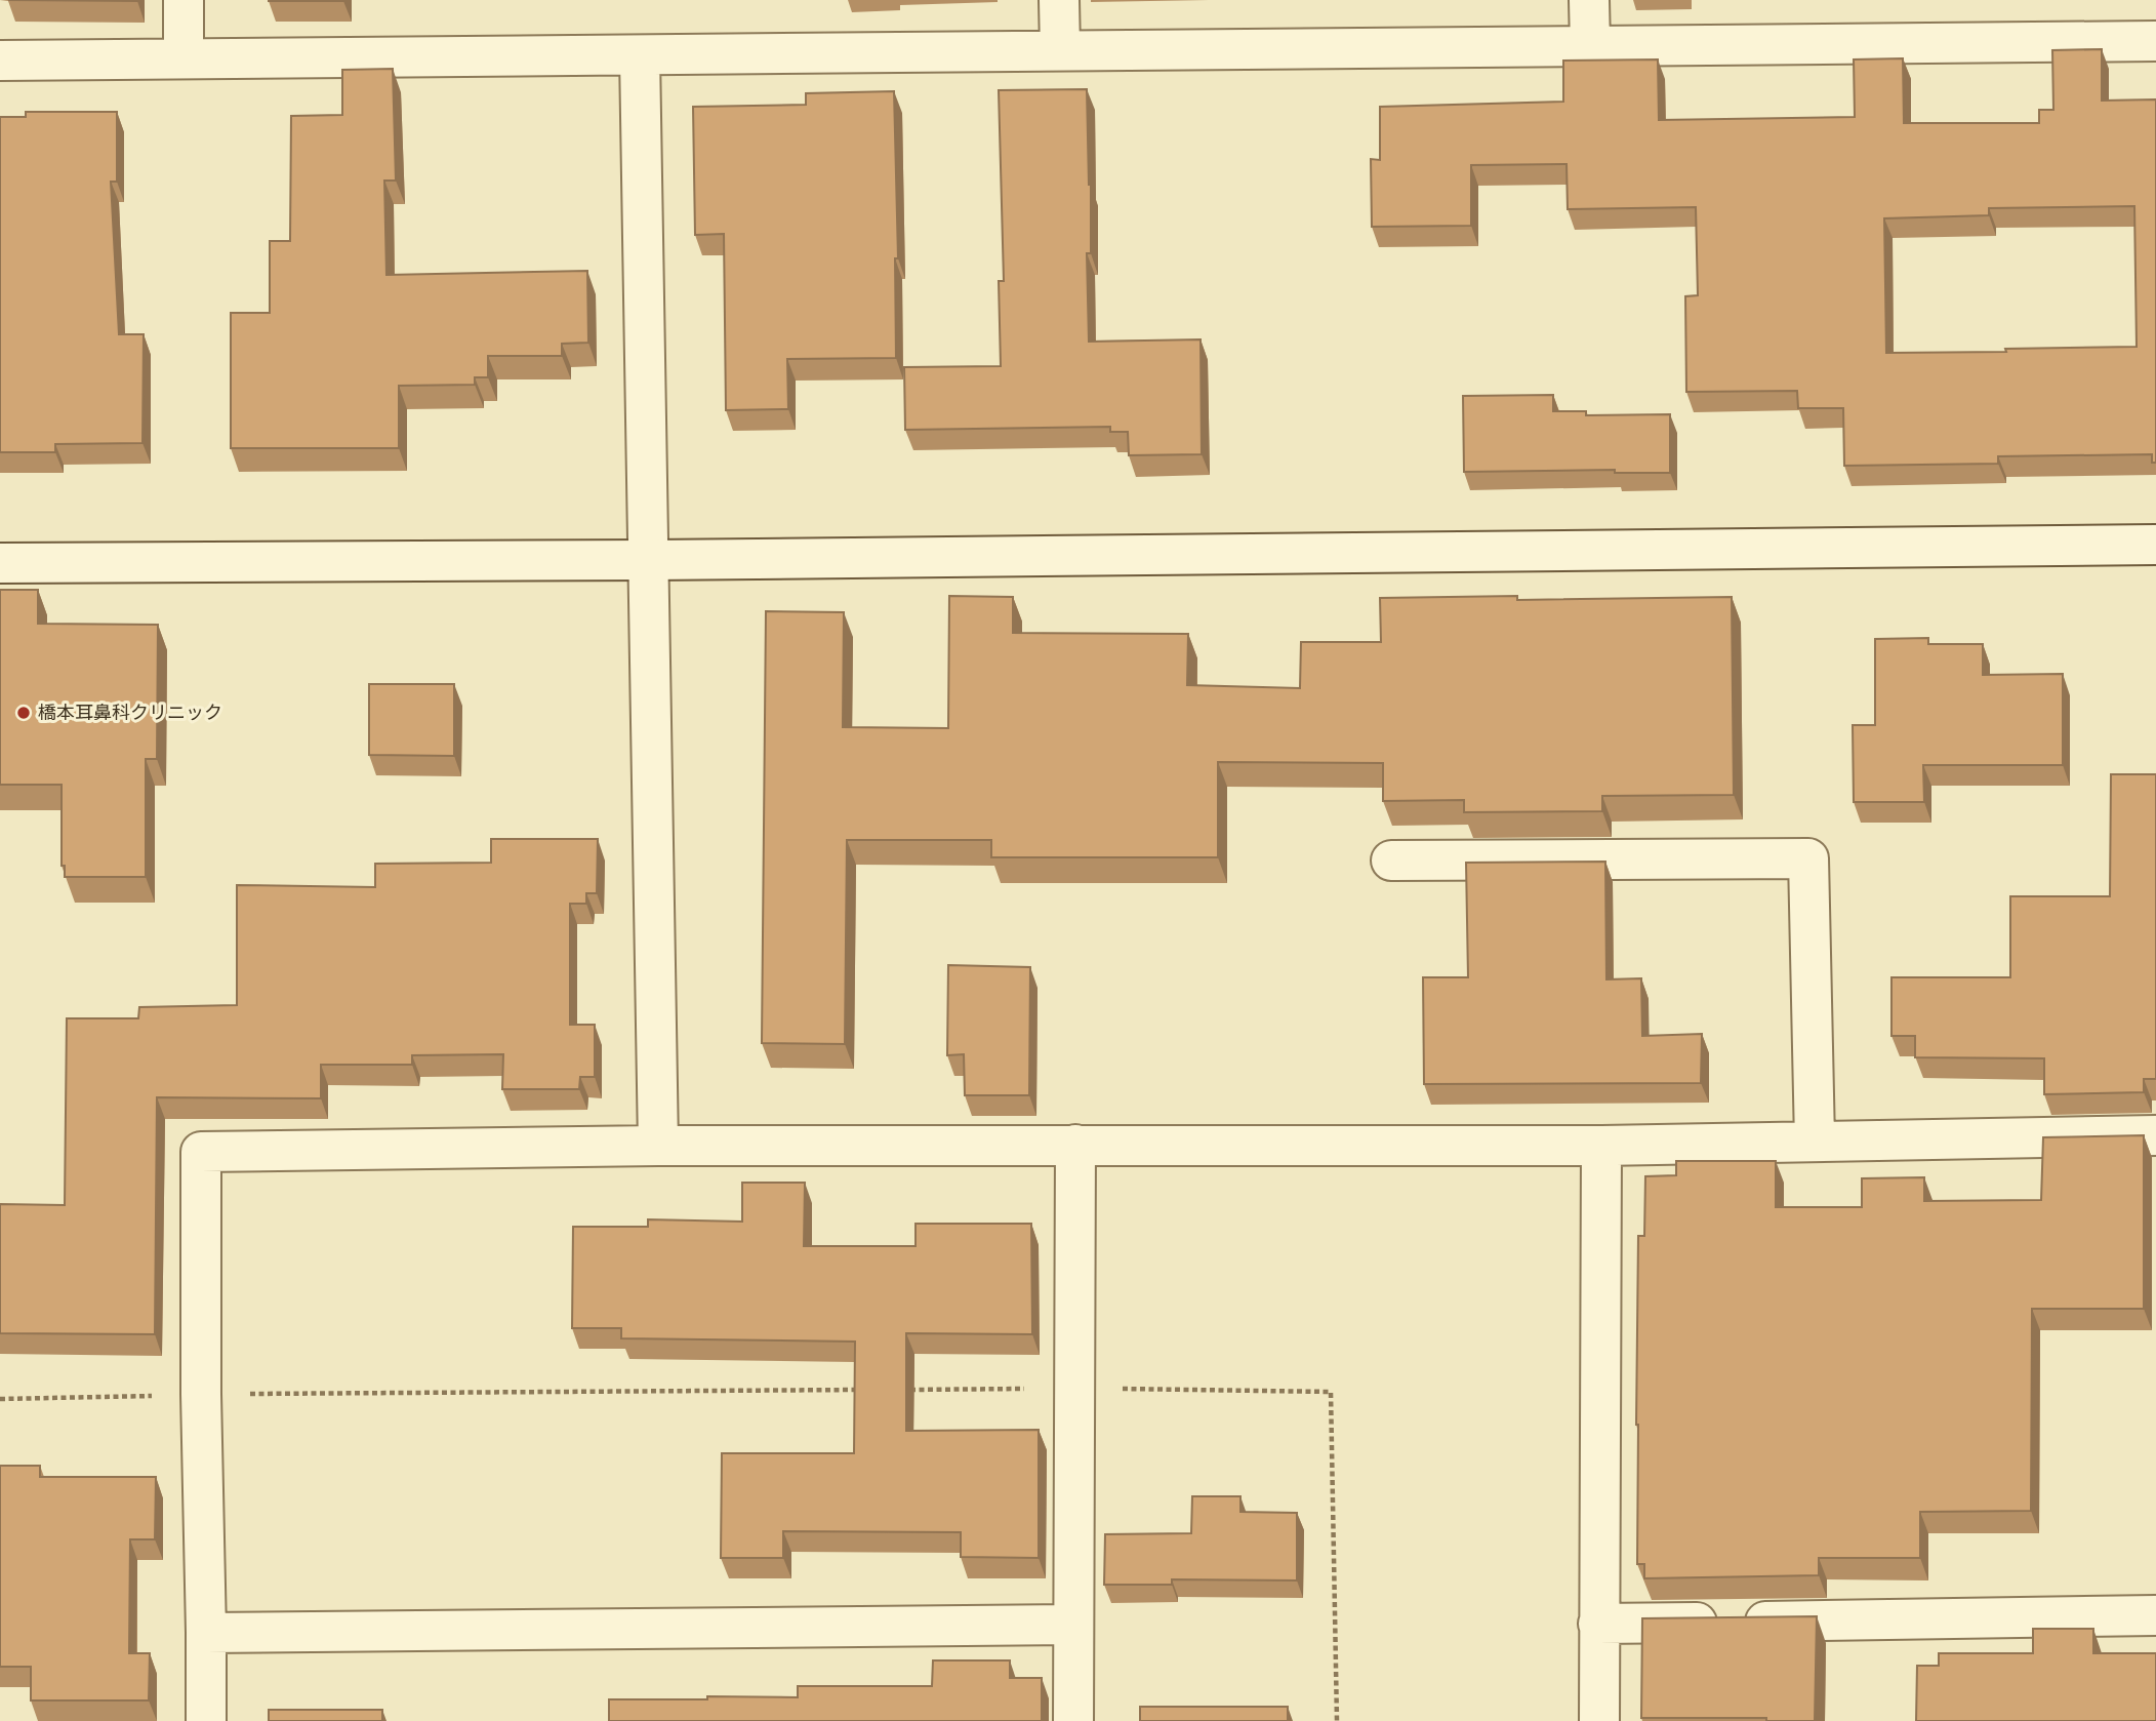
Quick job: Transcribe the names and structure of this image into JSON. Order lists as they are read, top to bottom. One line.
{"places":["橋本耳鼻科クリニック"]}
